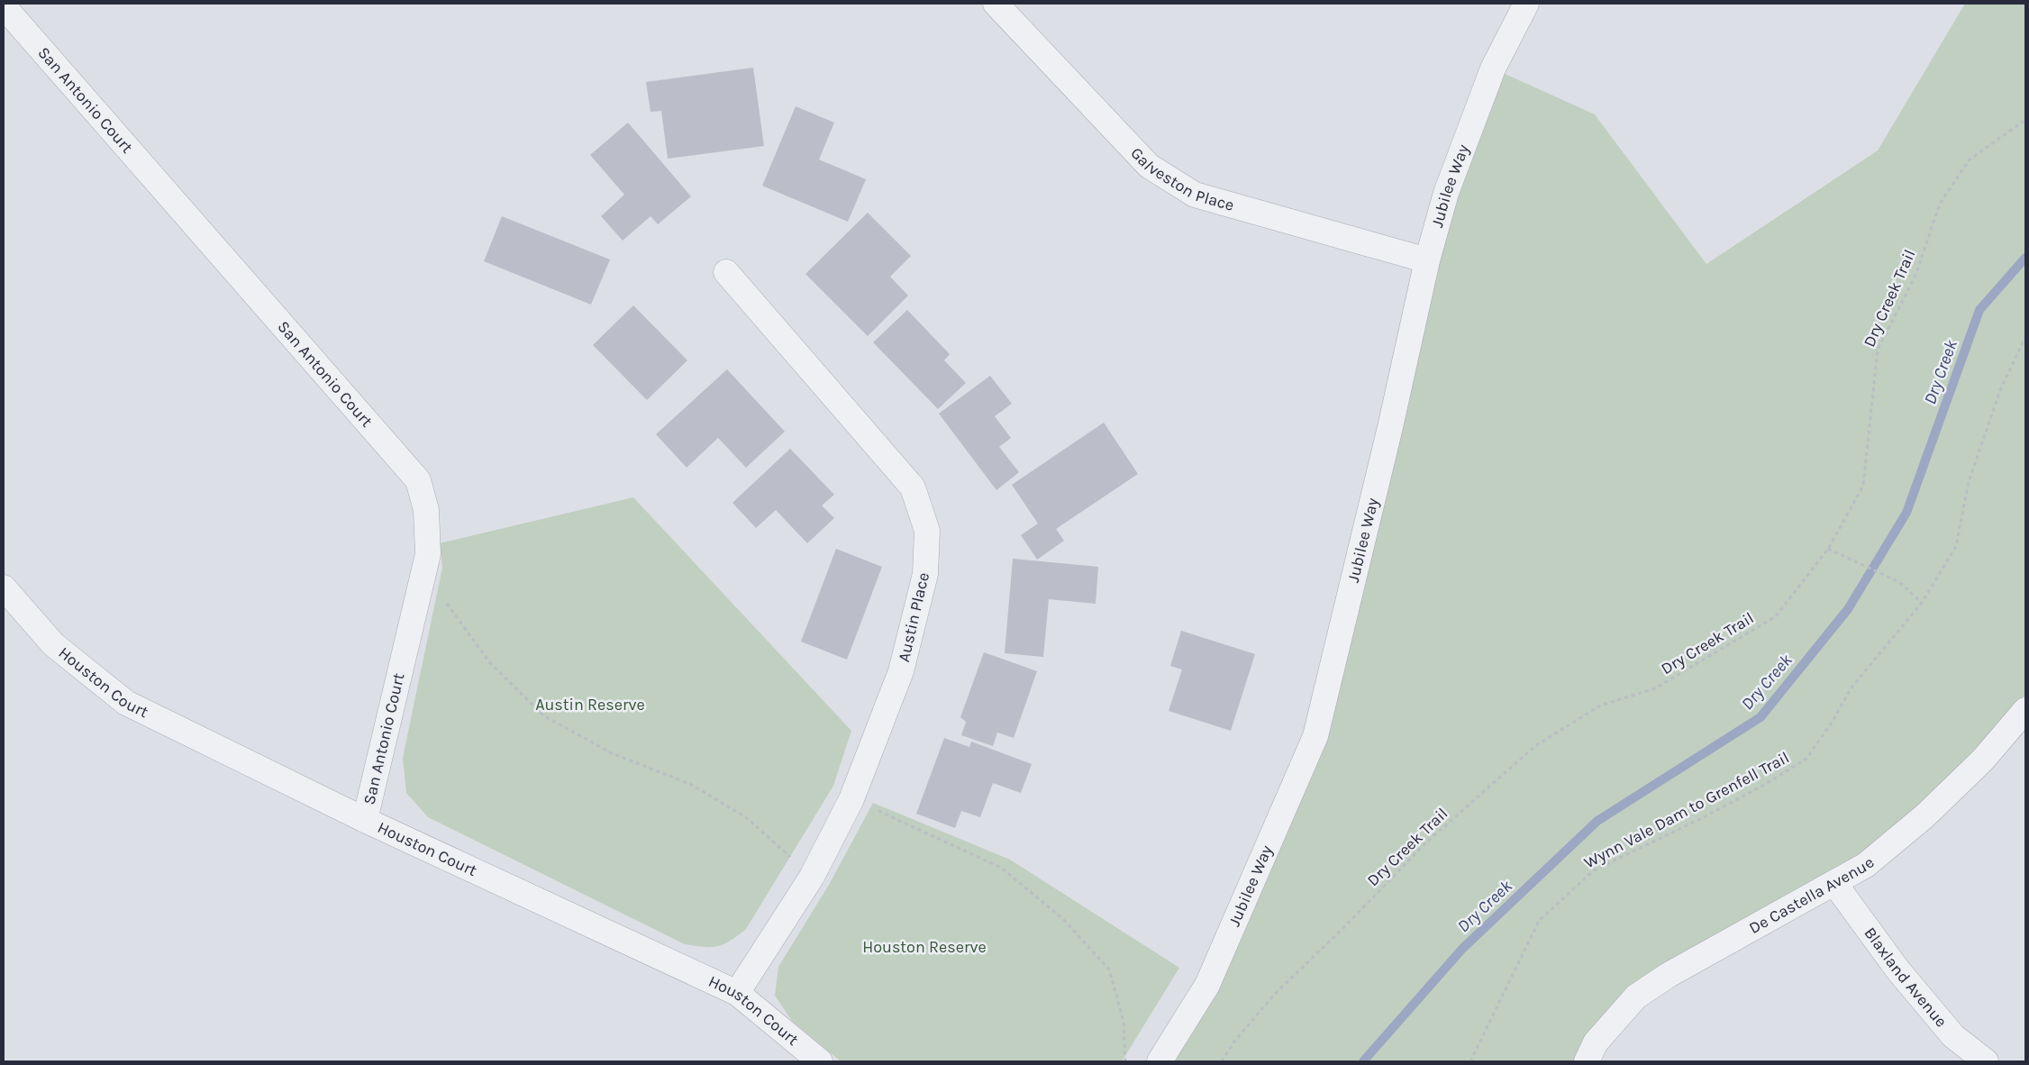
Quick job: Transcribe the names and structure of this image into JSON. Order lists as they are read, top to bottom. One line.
{"streets":{"street":["San Antonio Court","Galveston Place","Jubilee Way","Austin Place","Houston Court","De Castella Avenue","Blaxland Avenue"],"path":["Dry Creek Trail","Wynn Vale Dam to Grenfell Trail"]},"crossings":[["San Antonio Court","Houston Court"],["Galveston Place","Jubilee Way"],["Austin Place","Houston Court"],["De Castella Avenue","Blaxland Avenue"]],"water":["Dry Creek"],"parks":["Austin Reserve","Houston Reserve"]}
